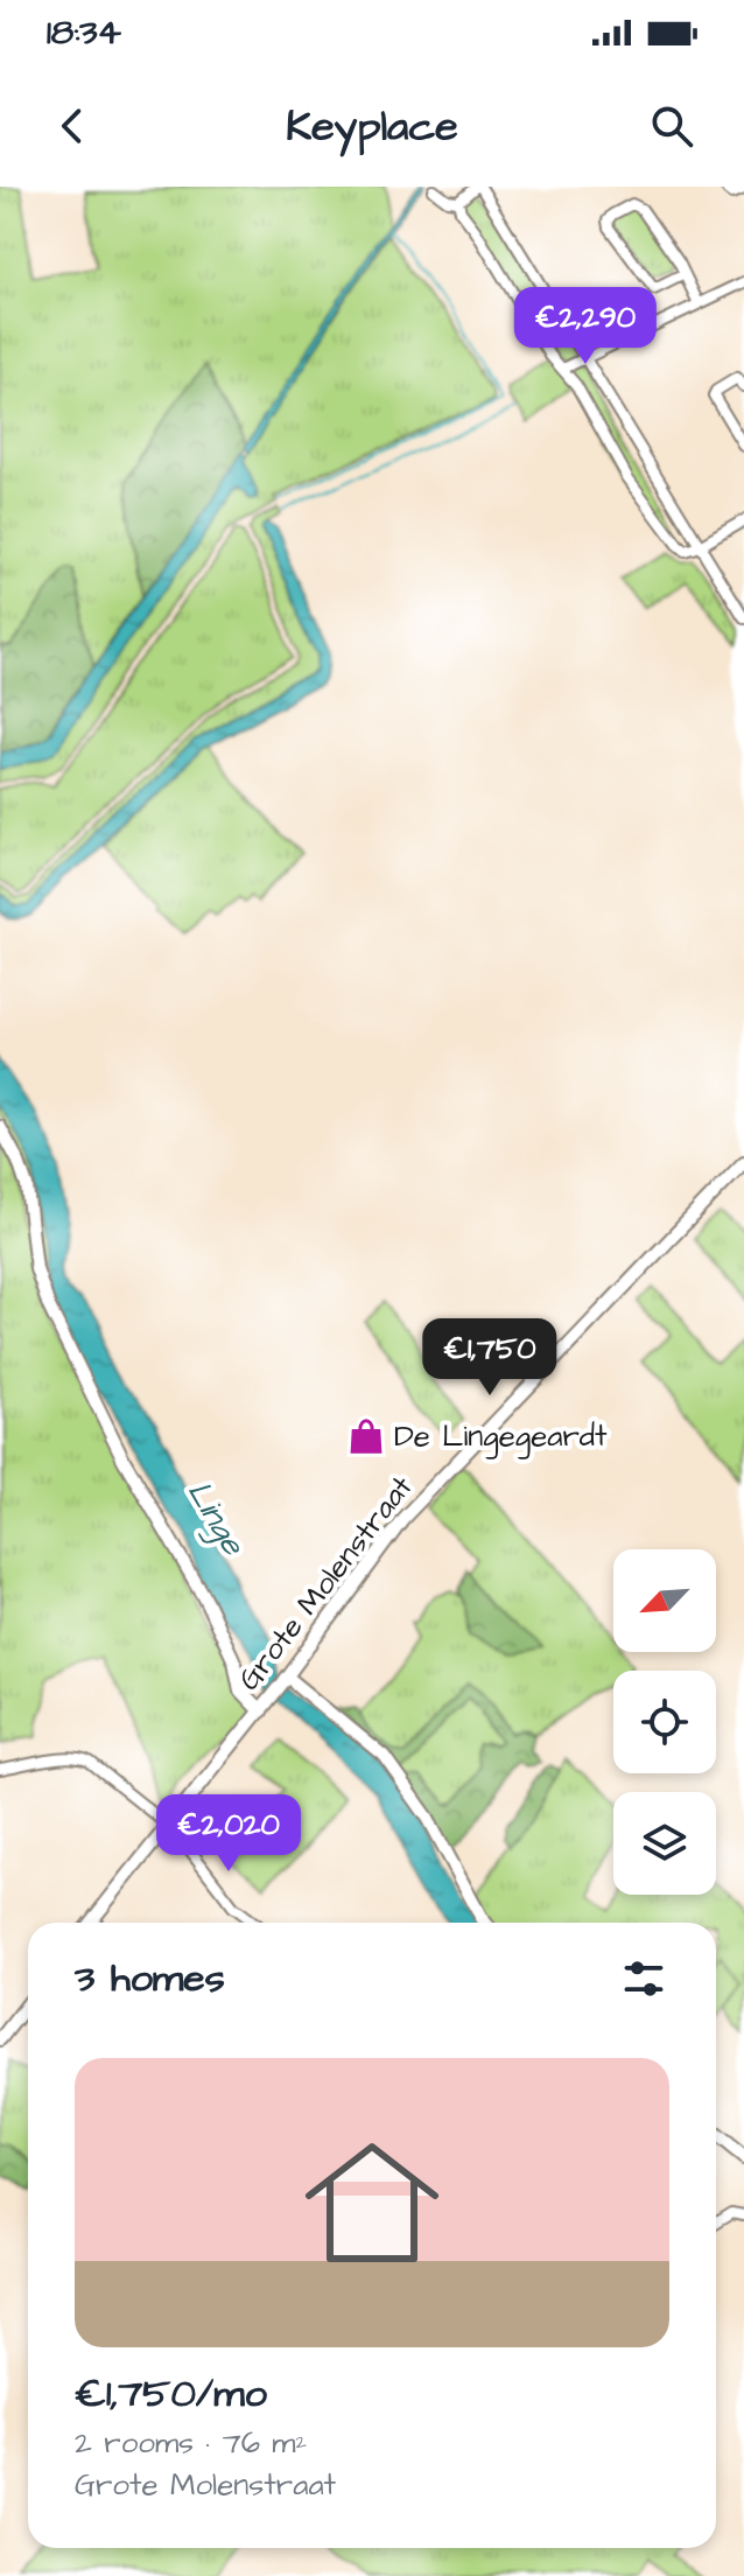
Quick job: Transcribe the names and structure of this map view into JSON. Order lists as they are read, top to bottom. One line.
{"streets":{"street":["Grote Molenstraat"]},"water":["Linge"],"places":{"shop":["De Lingegeardt"]},"north":"bottom left","page":{"status":"18:34","header":"Keyplace","price":["€2,290","€1,750","€2,020"],"heading":"3 homes","list":[{"name":"€1,750/mo","note":"2 rooms · 76 m² · Grote Molenstraat"}]}}
